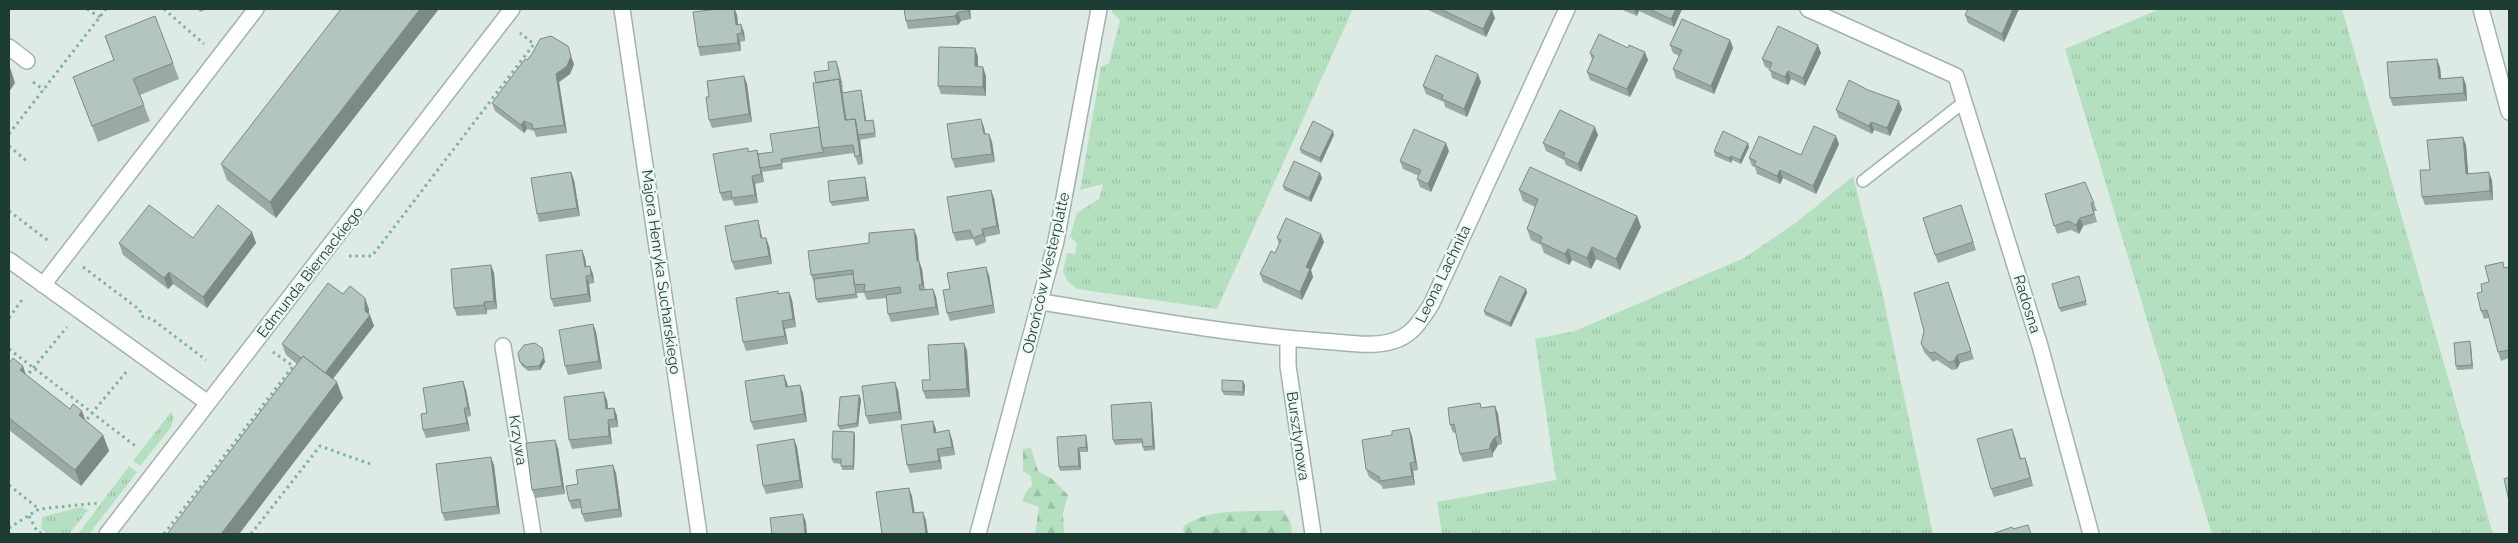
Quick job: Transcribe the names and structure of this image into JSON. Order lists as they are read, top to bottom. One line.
{"streets":{"street":["Edmunda Biernackiego","Majora Henryka Sucharskiego","Obrońców Westerplatte","Leona Lachnita","Radosna","Bursztynowa","Krzywa"]},"crossings":[["Obrońców Westerplatte","Leona Lachnita"],["Leona Lachnita","Bursztynowa"]]}
